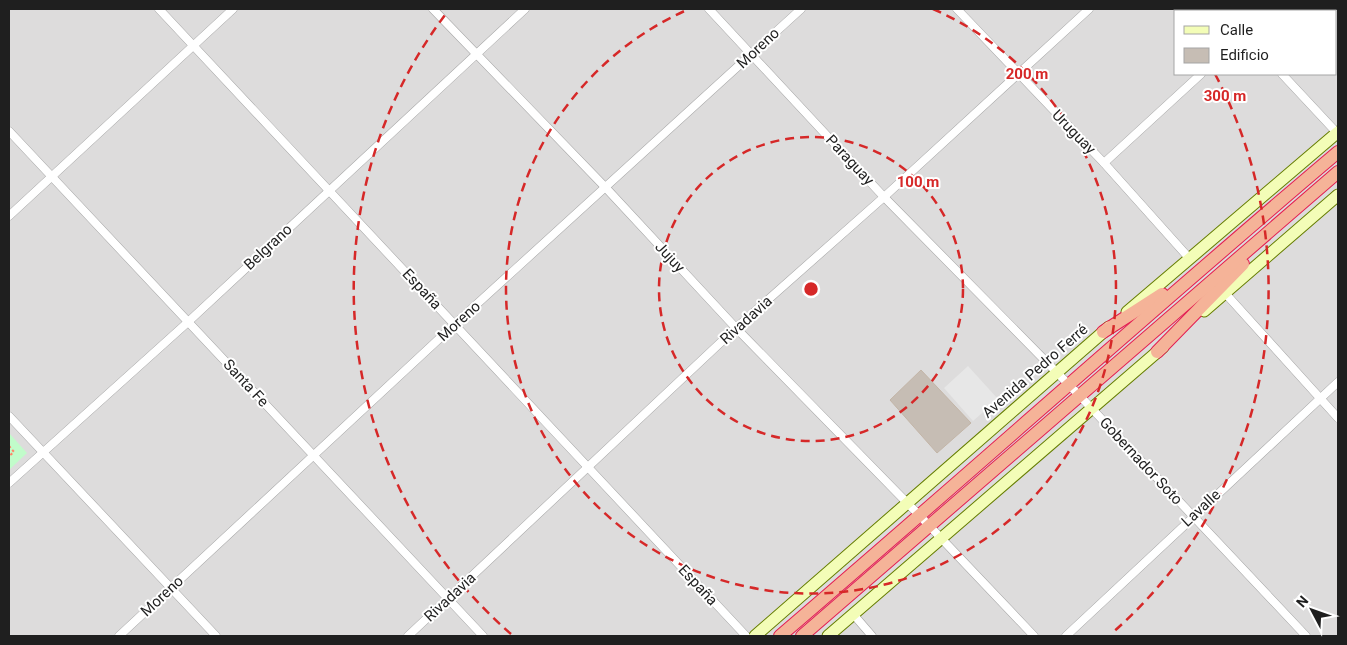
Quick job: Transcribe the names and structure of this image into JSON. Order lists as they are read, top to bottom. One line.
{"streets":{"main road":["Avenida Pedro Ferré"],"street":["Moreno","Uruguay","Paraguay","Belgrano","Jujuy","España","Rivadavia","Santa Fe","Gobernador Soto","Lavalle"]},"crossings":[["Moreno","Paraguay"],["Moreno","Jujuy"],["Moreno","España"],["Moreno","Santa Fe"],["Uruguay","Rivadavia"],["Uruguay","Avenida Pedro Ferré"],["Paraguay","Rivadavia"],["Paraguay","Avenida Pedro Ferré"],["Paraguay","Gobernador Soto"],["Belgrano","Jujuy"],["Belgrano","España"],["Belgrano","Santa Fe"],["Jujuy","Rivadavia"],["Jujuy","Avenida Pedro Ferré"],["España","Rivadavia"],["Rivadavia","Santa Fe"],["Avenida Pedro Ferré","Gobernador Soto"],["Gobernador Soto","Lavalle"]],"legend":["Calle","Edificio"],"north":"top left","rings":["200 m","300 m","100 m"]}
